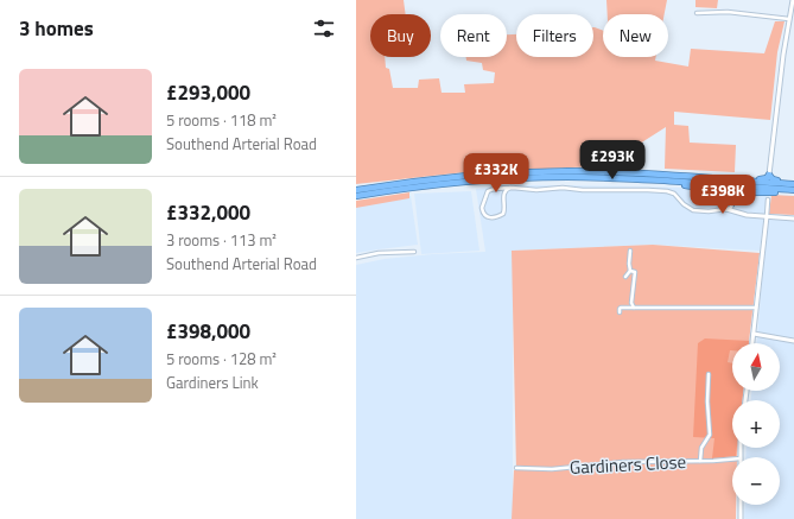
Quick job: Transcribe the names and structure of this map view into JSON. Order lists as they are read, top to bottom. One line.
{"streets":{"street":["Gardiners Close"]},"north":"top","page":{"heading":"3 homes","chip":["Buy","Rent","Filters","New"],"list":[{"name":"£293,000","note":"5 rooms · 118 m² · Southend Arterial Road"},{"name":"£332,000","note":"3 rooms · 113 m² · Southend Arterial Road"},{"name":"£398,000","note":"5 rooms · 128 m² · Gardiners Link"}],"price":["£293K","£332K","£398K"],"map_buttons":["+","−"]}}
